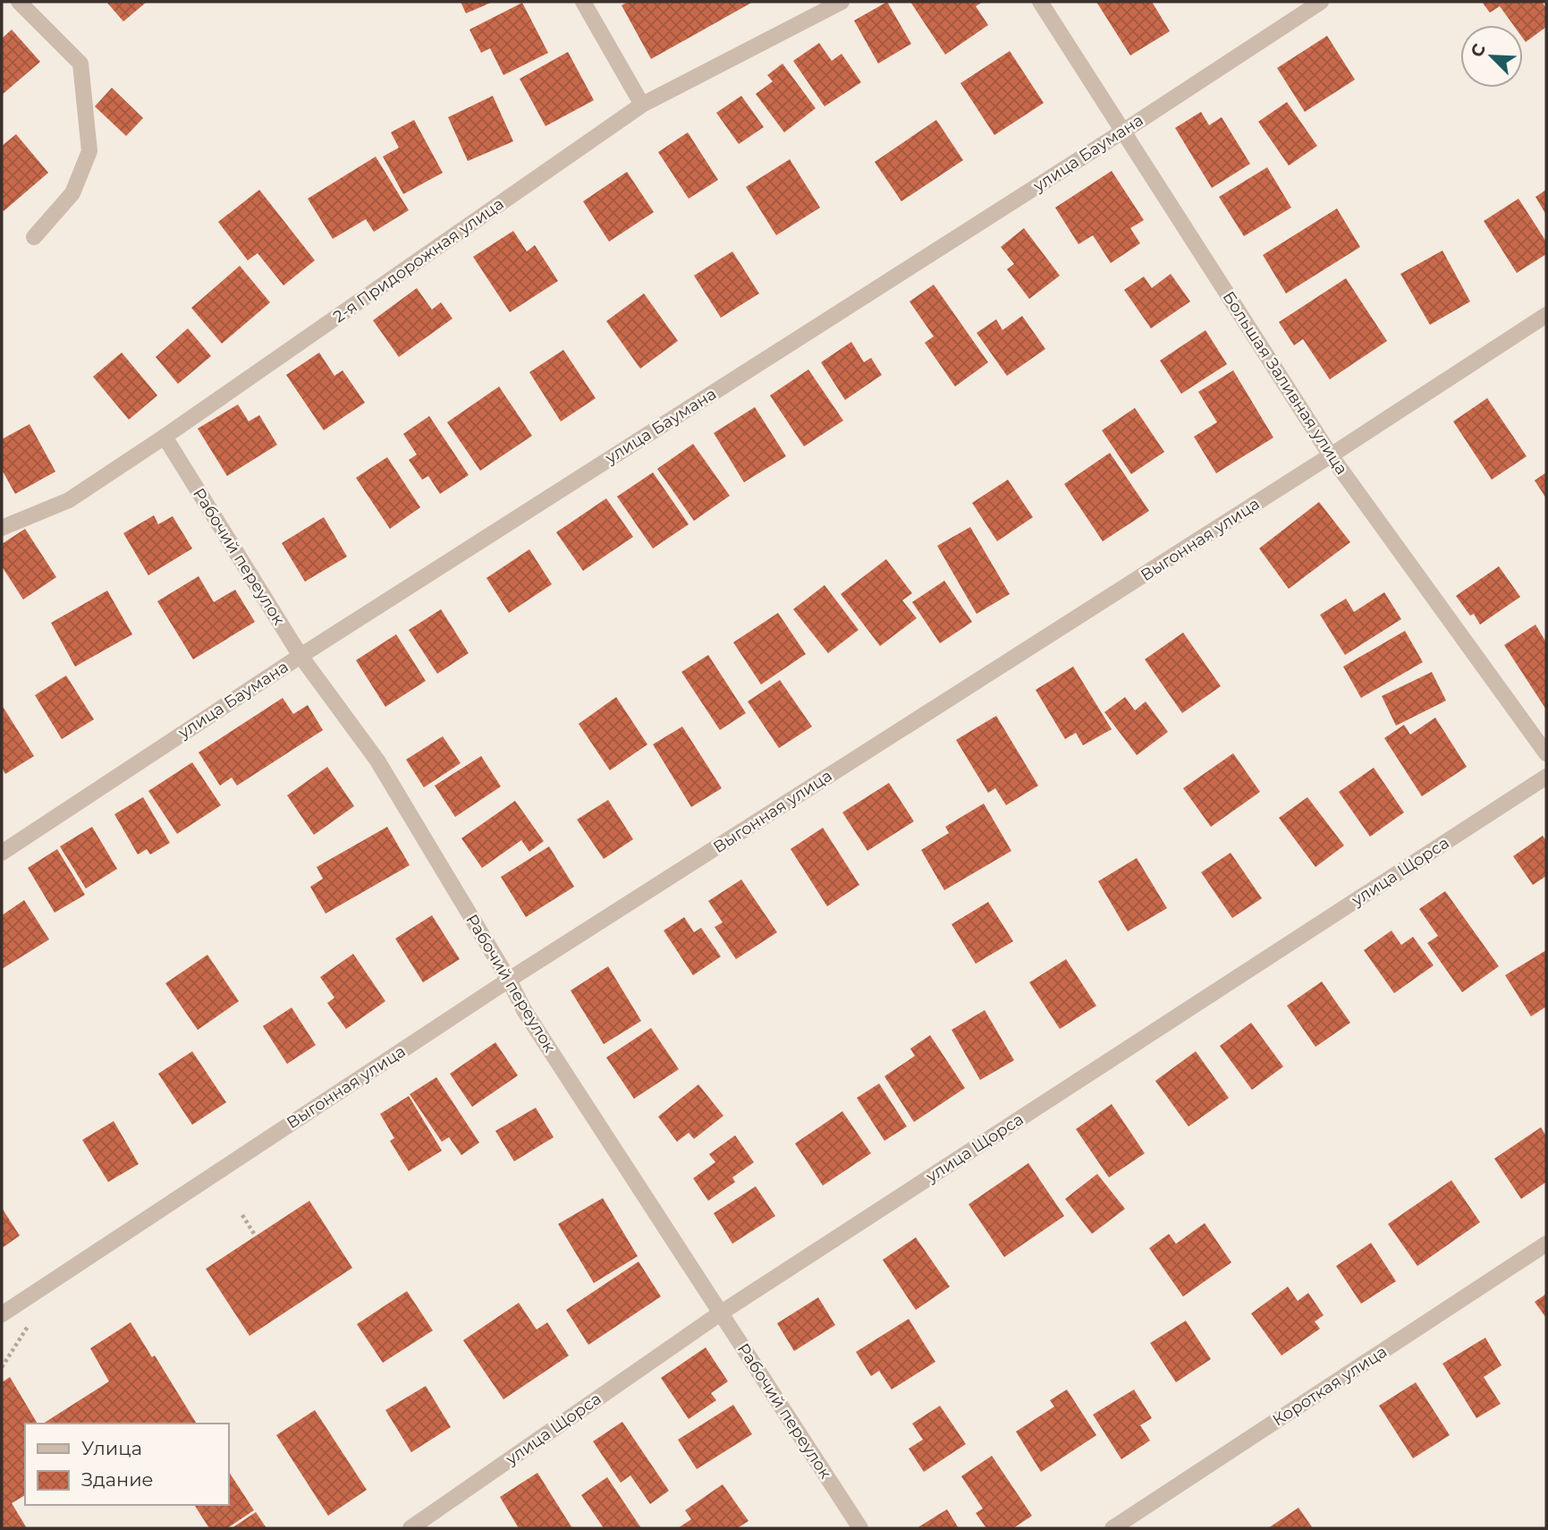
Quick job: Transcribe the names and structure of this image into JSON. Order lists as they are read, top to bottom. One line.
{"streets":{"street":["улица Баумана","2-я Придорожная улица","Большая Заливная улица","Выгонная улица","Рабочий переулок","улица Щорса","Короткая улица"]},"crossings":[["улица Баумана","Большая Заливная улица"],["улица Баумана","Рабочий переулок"],["2-я Придорожная улица","Рабочий переулок"],["Большая Заливная улица","Выгонная улица"],["Выгонная улица","Рабочий переулок"],["Рабочий переулок","улица Щорса"]],"legend":["Улица","Здание"],"north":"top left"}
